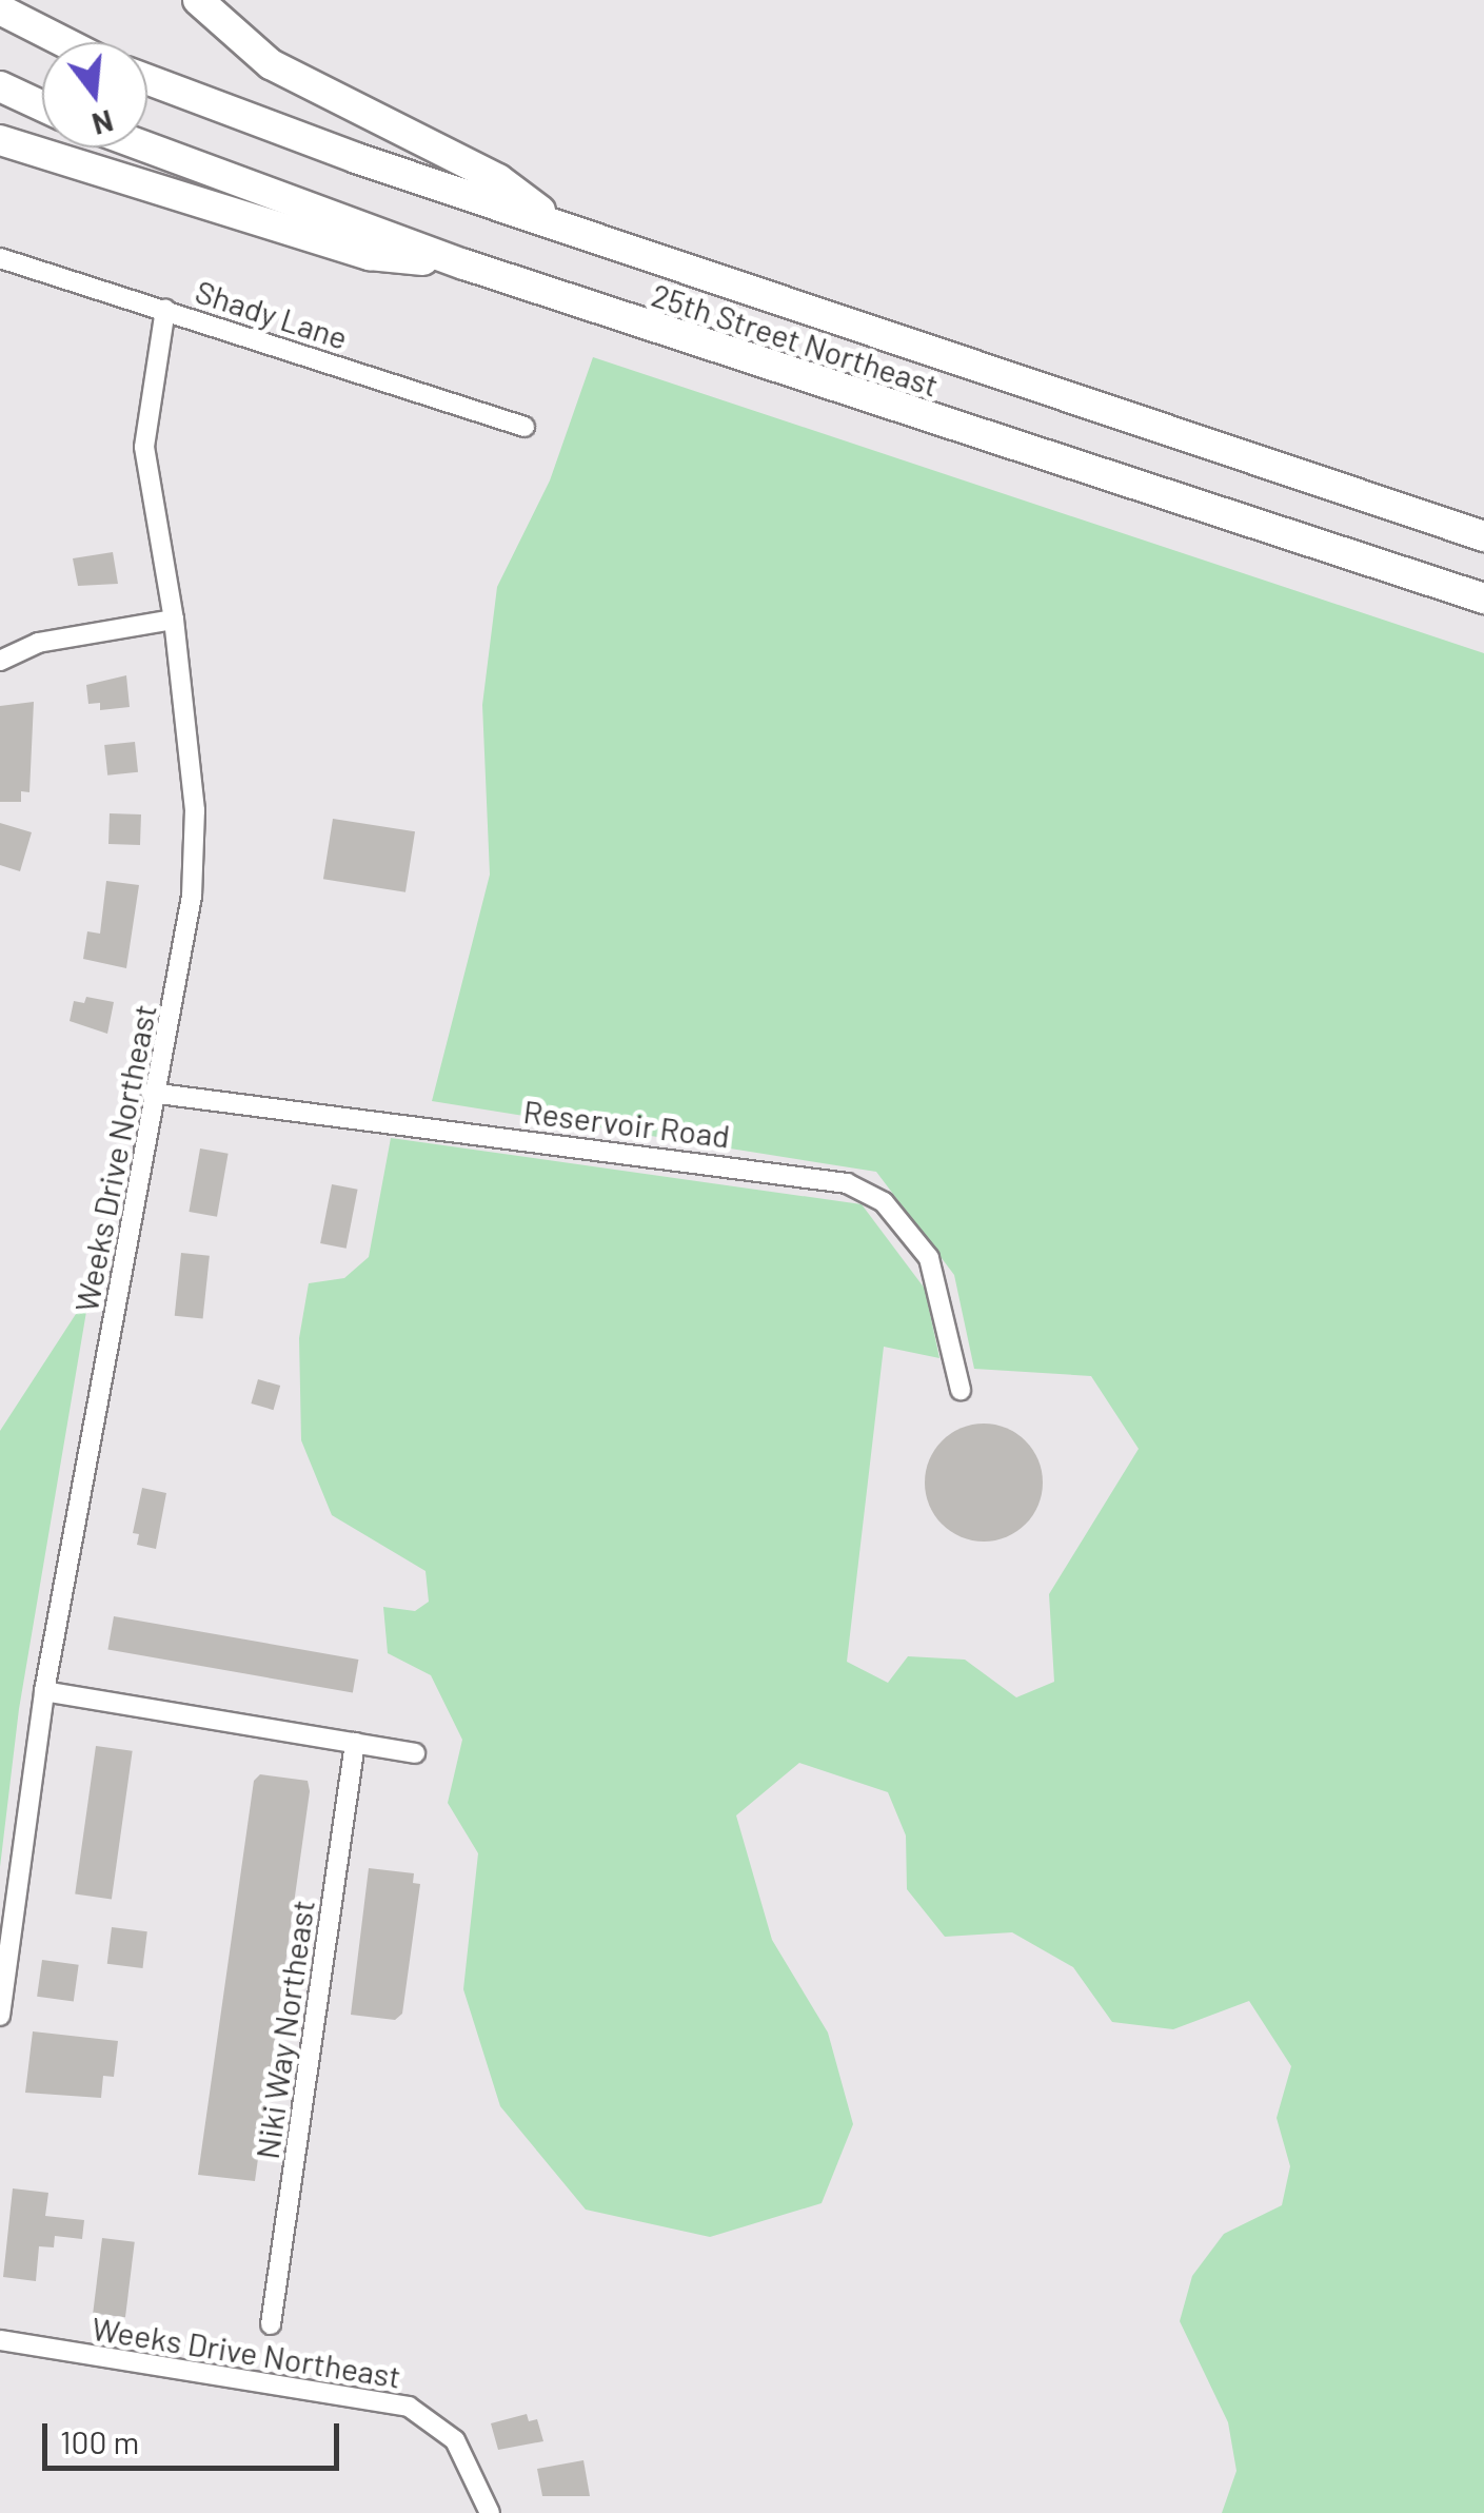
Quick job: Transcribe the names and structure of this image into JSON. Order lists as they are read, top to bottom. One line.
{"streets":{"highway":["25th Street Northeast"],"street":["Shady Lane","Reservoir Road","Weeks Drive Northeast","Niki Way Northeast"]},"crossings":[["Shady Lane","Weeks Drive Northeast"],["Reservoir Road","Weeks Drive Northeast"]],"scale_bar":"100 m","north":"bottom"}
